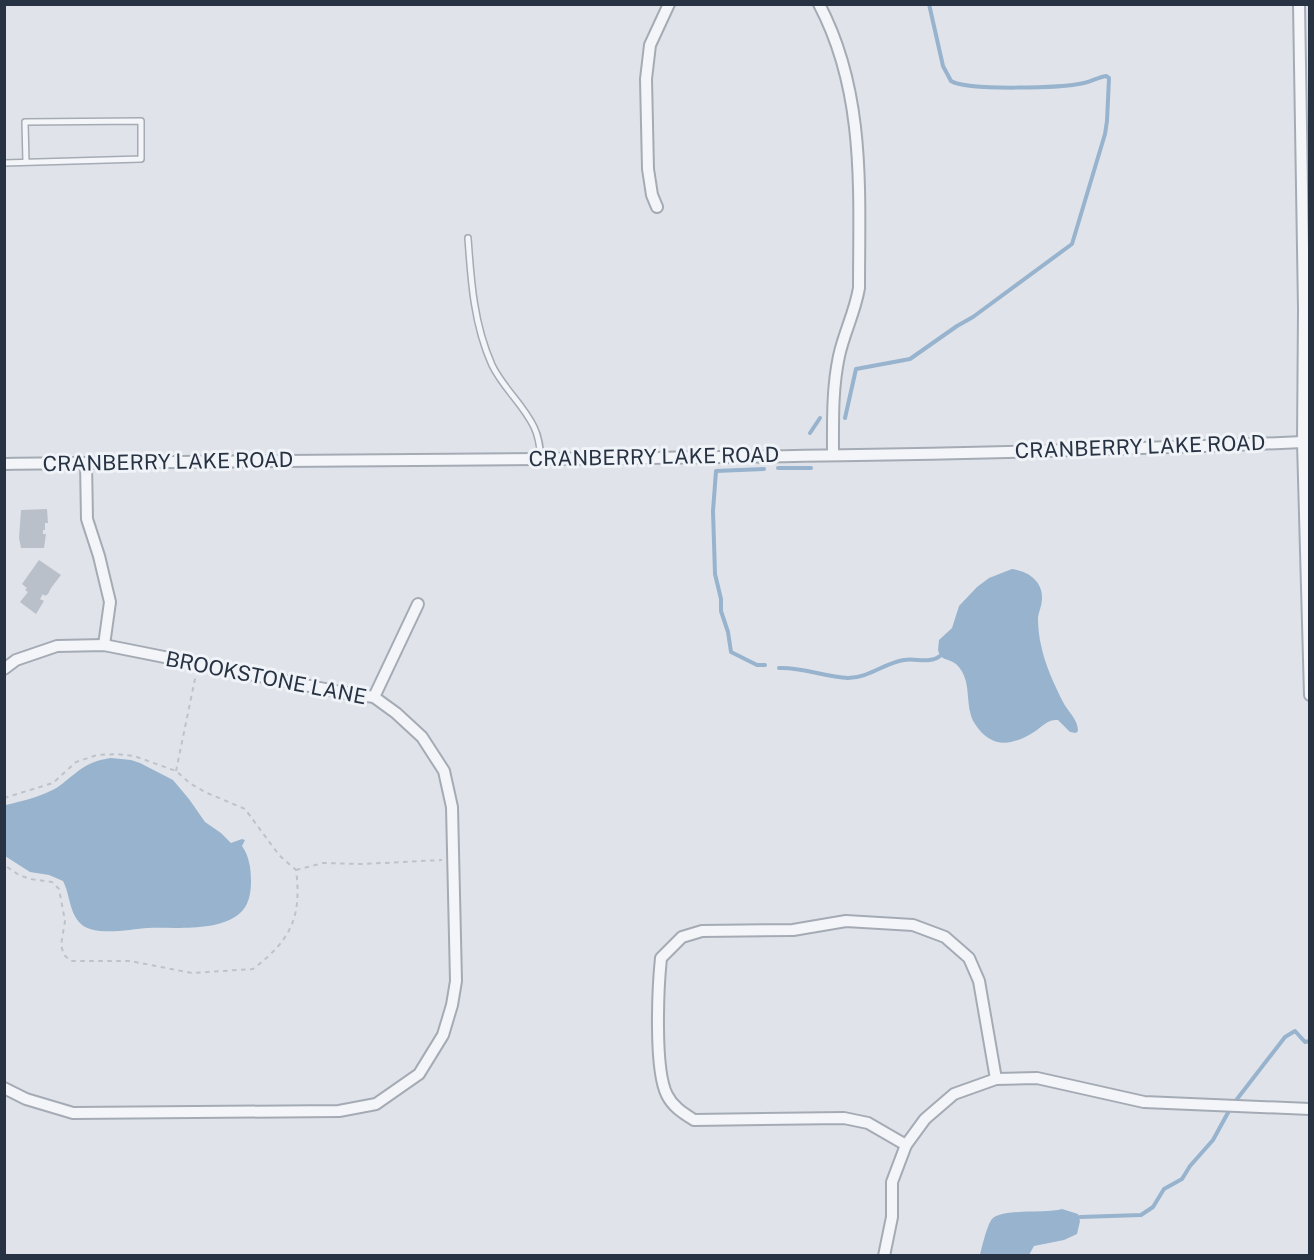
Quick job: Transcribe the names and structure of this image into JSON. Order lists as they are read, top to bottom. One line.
{"streets":{"street":["CRANBERRY LAKE ROAD","BROOKSTONE LANE"]}}
